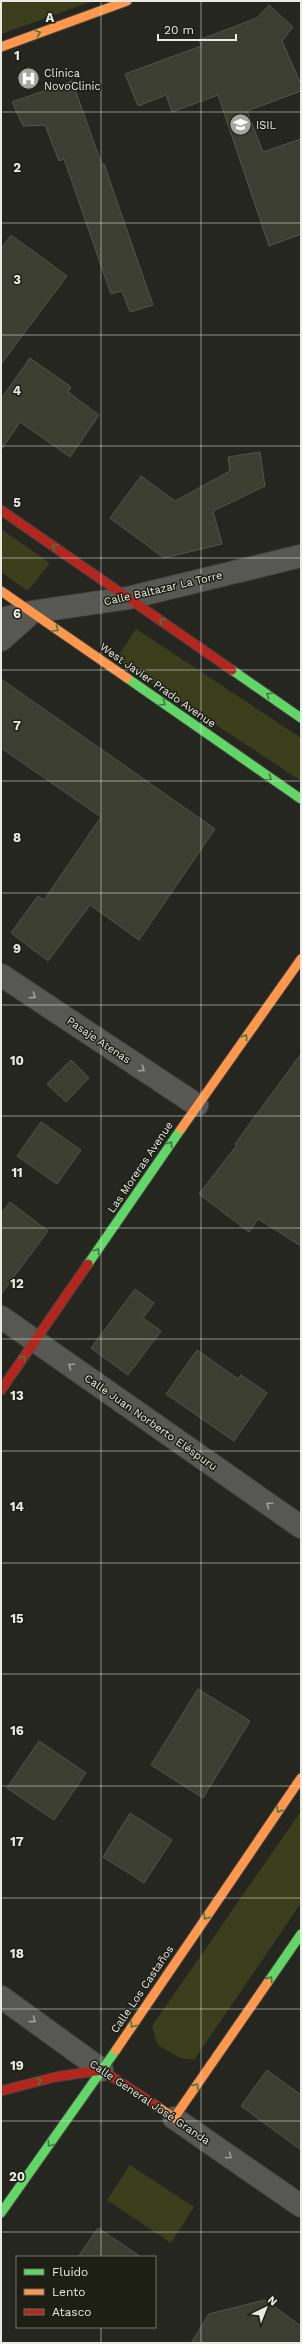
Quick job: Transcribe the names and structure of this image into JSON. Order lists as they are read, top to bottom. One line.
{"streets":{"street":["Calle Baltazar La Torre","West Javier Prado Avenue","Pasaje Atenas","Las Moreras Avenue","Calle Juan Norberto Eléspuru","Calle Los Castaños","Calle General José Granda"]},"crossings":[["Calle Baltazar La Torre","West Javier Prado Avenue"],["Pasaje Atenas","Las Moreras Avenue"],["Las Moreras Avenue","Calle Juan Norberto Eléspuru"],["Calle Los Castaños","Calle General José Granda"]],"one_way":["Pasaje Atenas","Las Moreras Avenue","Calle Juan Norberto Eléspuru","Calle Los Castaños","Calle General José Granda"],"places":{"hospital":["Clínica NovoClinic"],"school or university":["ISIL"]},"legend":["Fluido","Lento","Atasco"],"scale_bar":"20 m","north":"top right","grid":{"columns":["A"],"rows":["1","2","3","4","5","6","7","8","9","10","11","12","13","14","15","16","17","18","19","20"]}}
